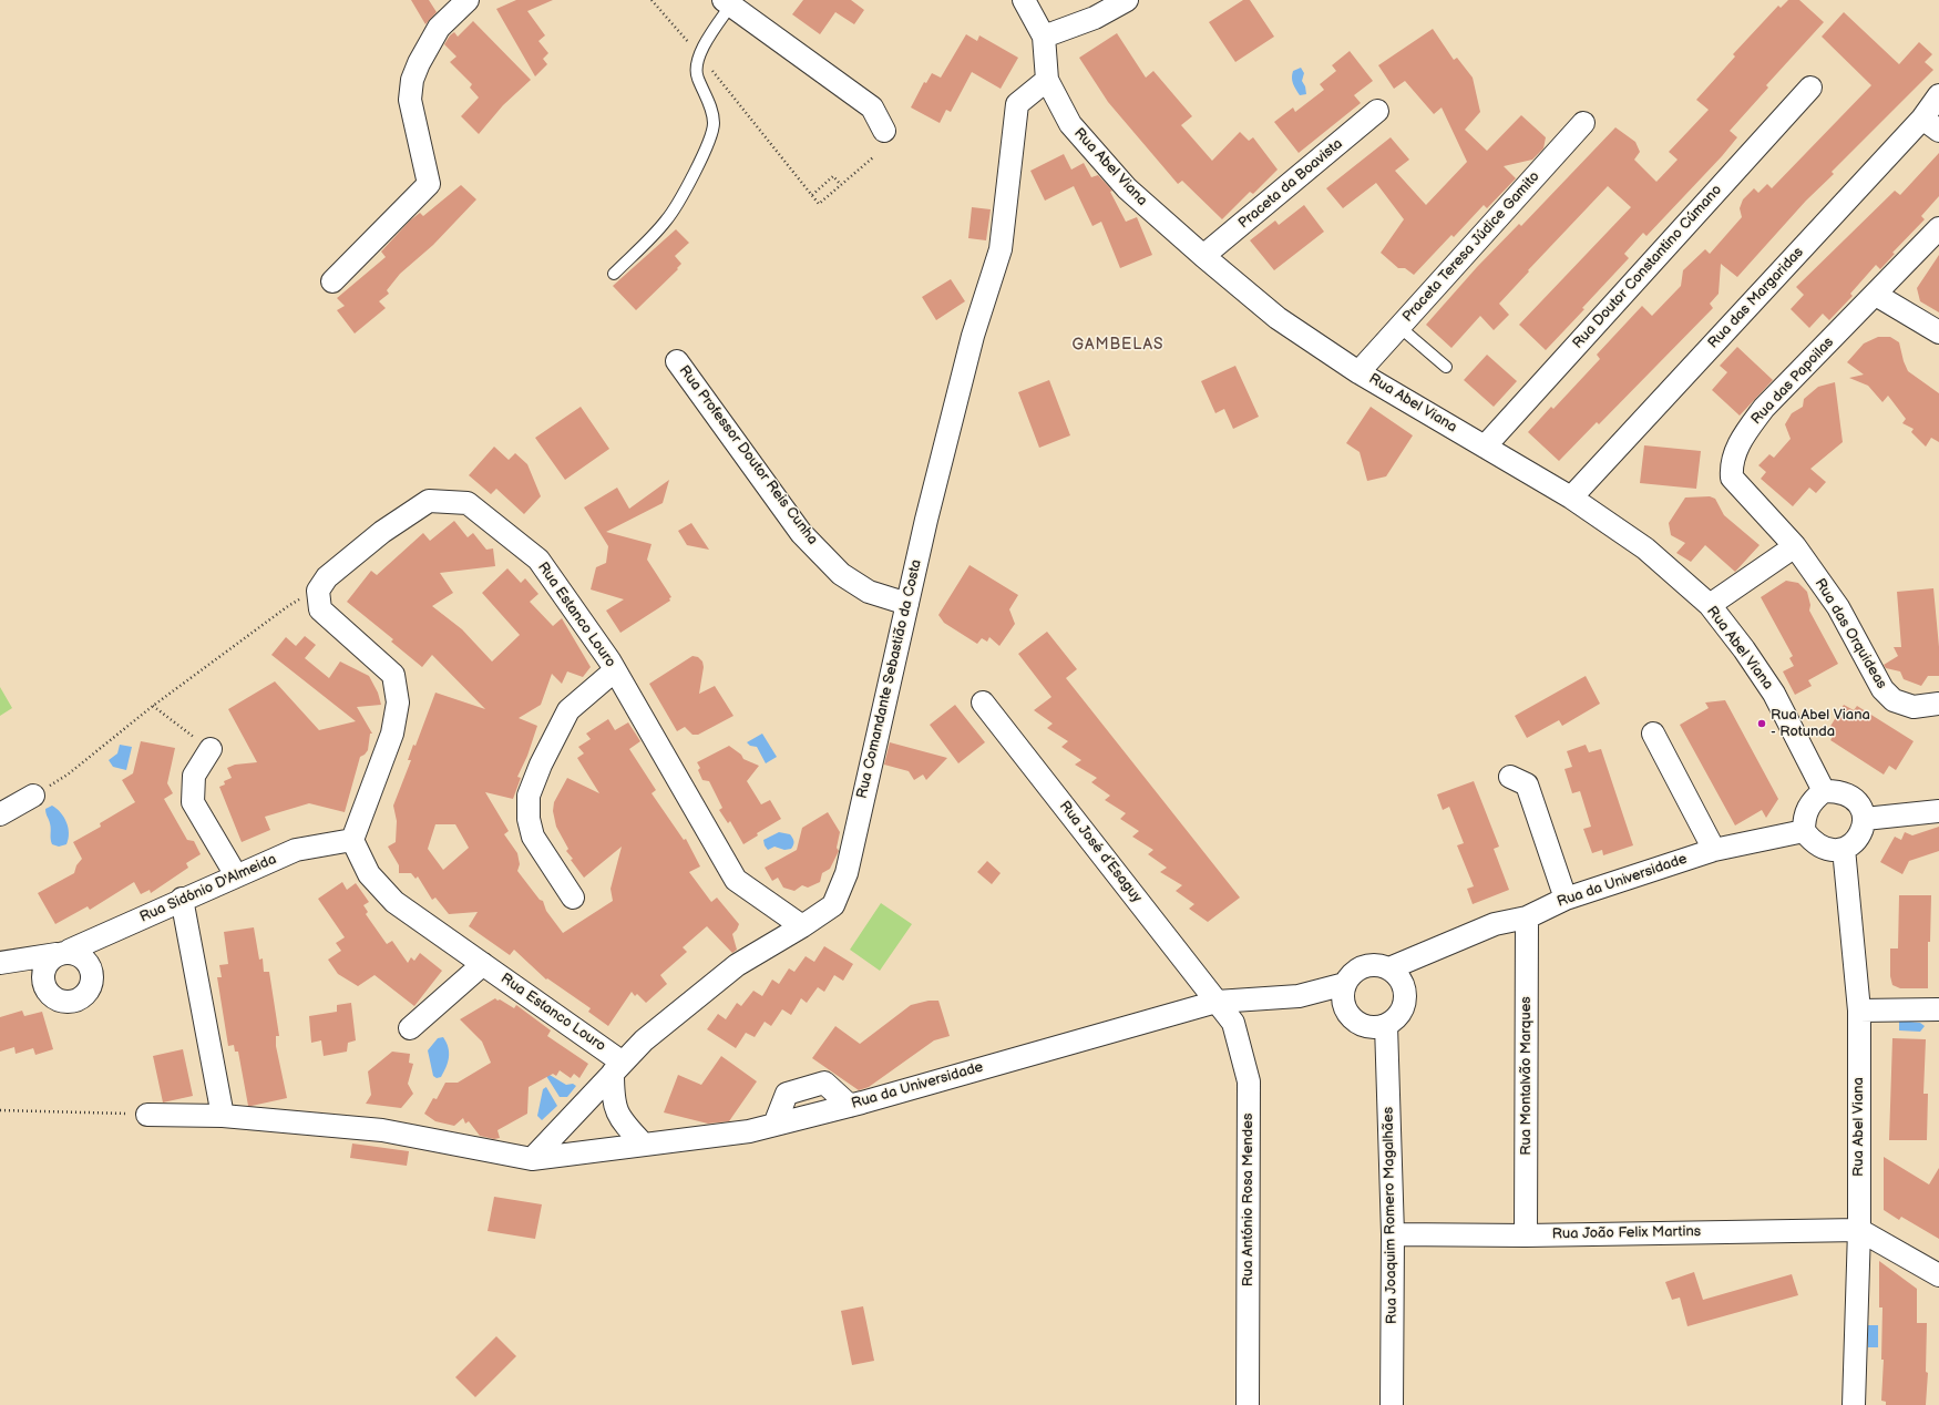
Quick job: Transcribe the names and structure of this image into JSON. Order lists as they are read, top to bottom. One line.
{"streets":{"street":["Rua Abel Viana","Praceta da Boavista","Praceta Teresa Júdice Gamito","Rua Doutor Constantino Cúmano","Rua das Margaridas","Rua das Papoilas","Rua Professor Doutor Reis Cunha","Rua Estanco Louro","Rua das Orquideas","Rua Comandante Sebastião da Costa","Rua José d´Esaguy","Rua da Universidade","Rua Sidónio D'Almeida","Rua Montalvão Marques","Rua António Rosa Mendes","Rua Joaquim Romero Magalhães","Rua João Felix Martins"]},"crossings":[["Rua Abel Viana","Praceta da Boavista"],["Rua Abel Viana","Praceta Teresa Júdice Gamito"],["Rua Abel Viana","Rua Doutor Constantino Cúmano"],["Rua Abel Viana","Rua das Margaridas"],["Rua Abel Viana","Rua Comandante Sebastião da Costa"],["Rua Abel Viana","Rua da Universidade"],["Rua Abel Viana","Rua João Felix Martins"],["Rua das Papoilas","Rua das Orquideas"],["Rua Professor Doutor Reis Cunha","Rua Comandante Sebastião da Costa"],["Rua Estanco Louro","Rua Comandante Sebastião da Costa"],["Rua Estanco Louro","Rua Sidónio D'Almeida"],["Rua Comandante Sebastião da Costa","Rua da Universidade"],["Rua José d´Esaguy","Rua da Universidade"],["Rua José d´Esaguy","Rua António Rosa Mendes"],["Rua da Universidade","Rua Montalvão Marques"],["Rua da Universidade","Rua António Rosa Mendes"],["Rua da Universidade","Rua Joaquim Romero Magalhães"],["Rua Montalvão Marques","Rua João Felix Martins"],["Rua Joaquim Romero Magalhães","Rua João Felix Martins"]],"districts":["GAMBELAS"],"places":["Rua Abel Viana - Rotunda"]}
